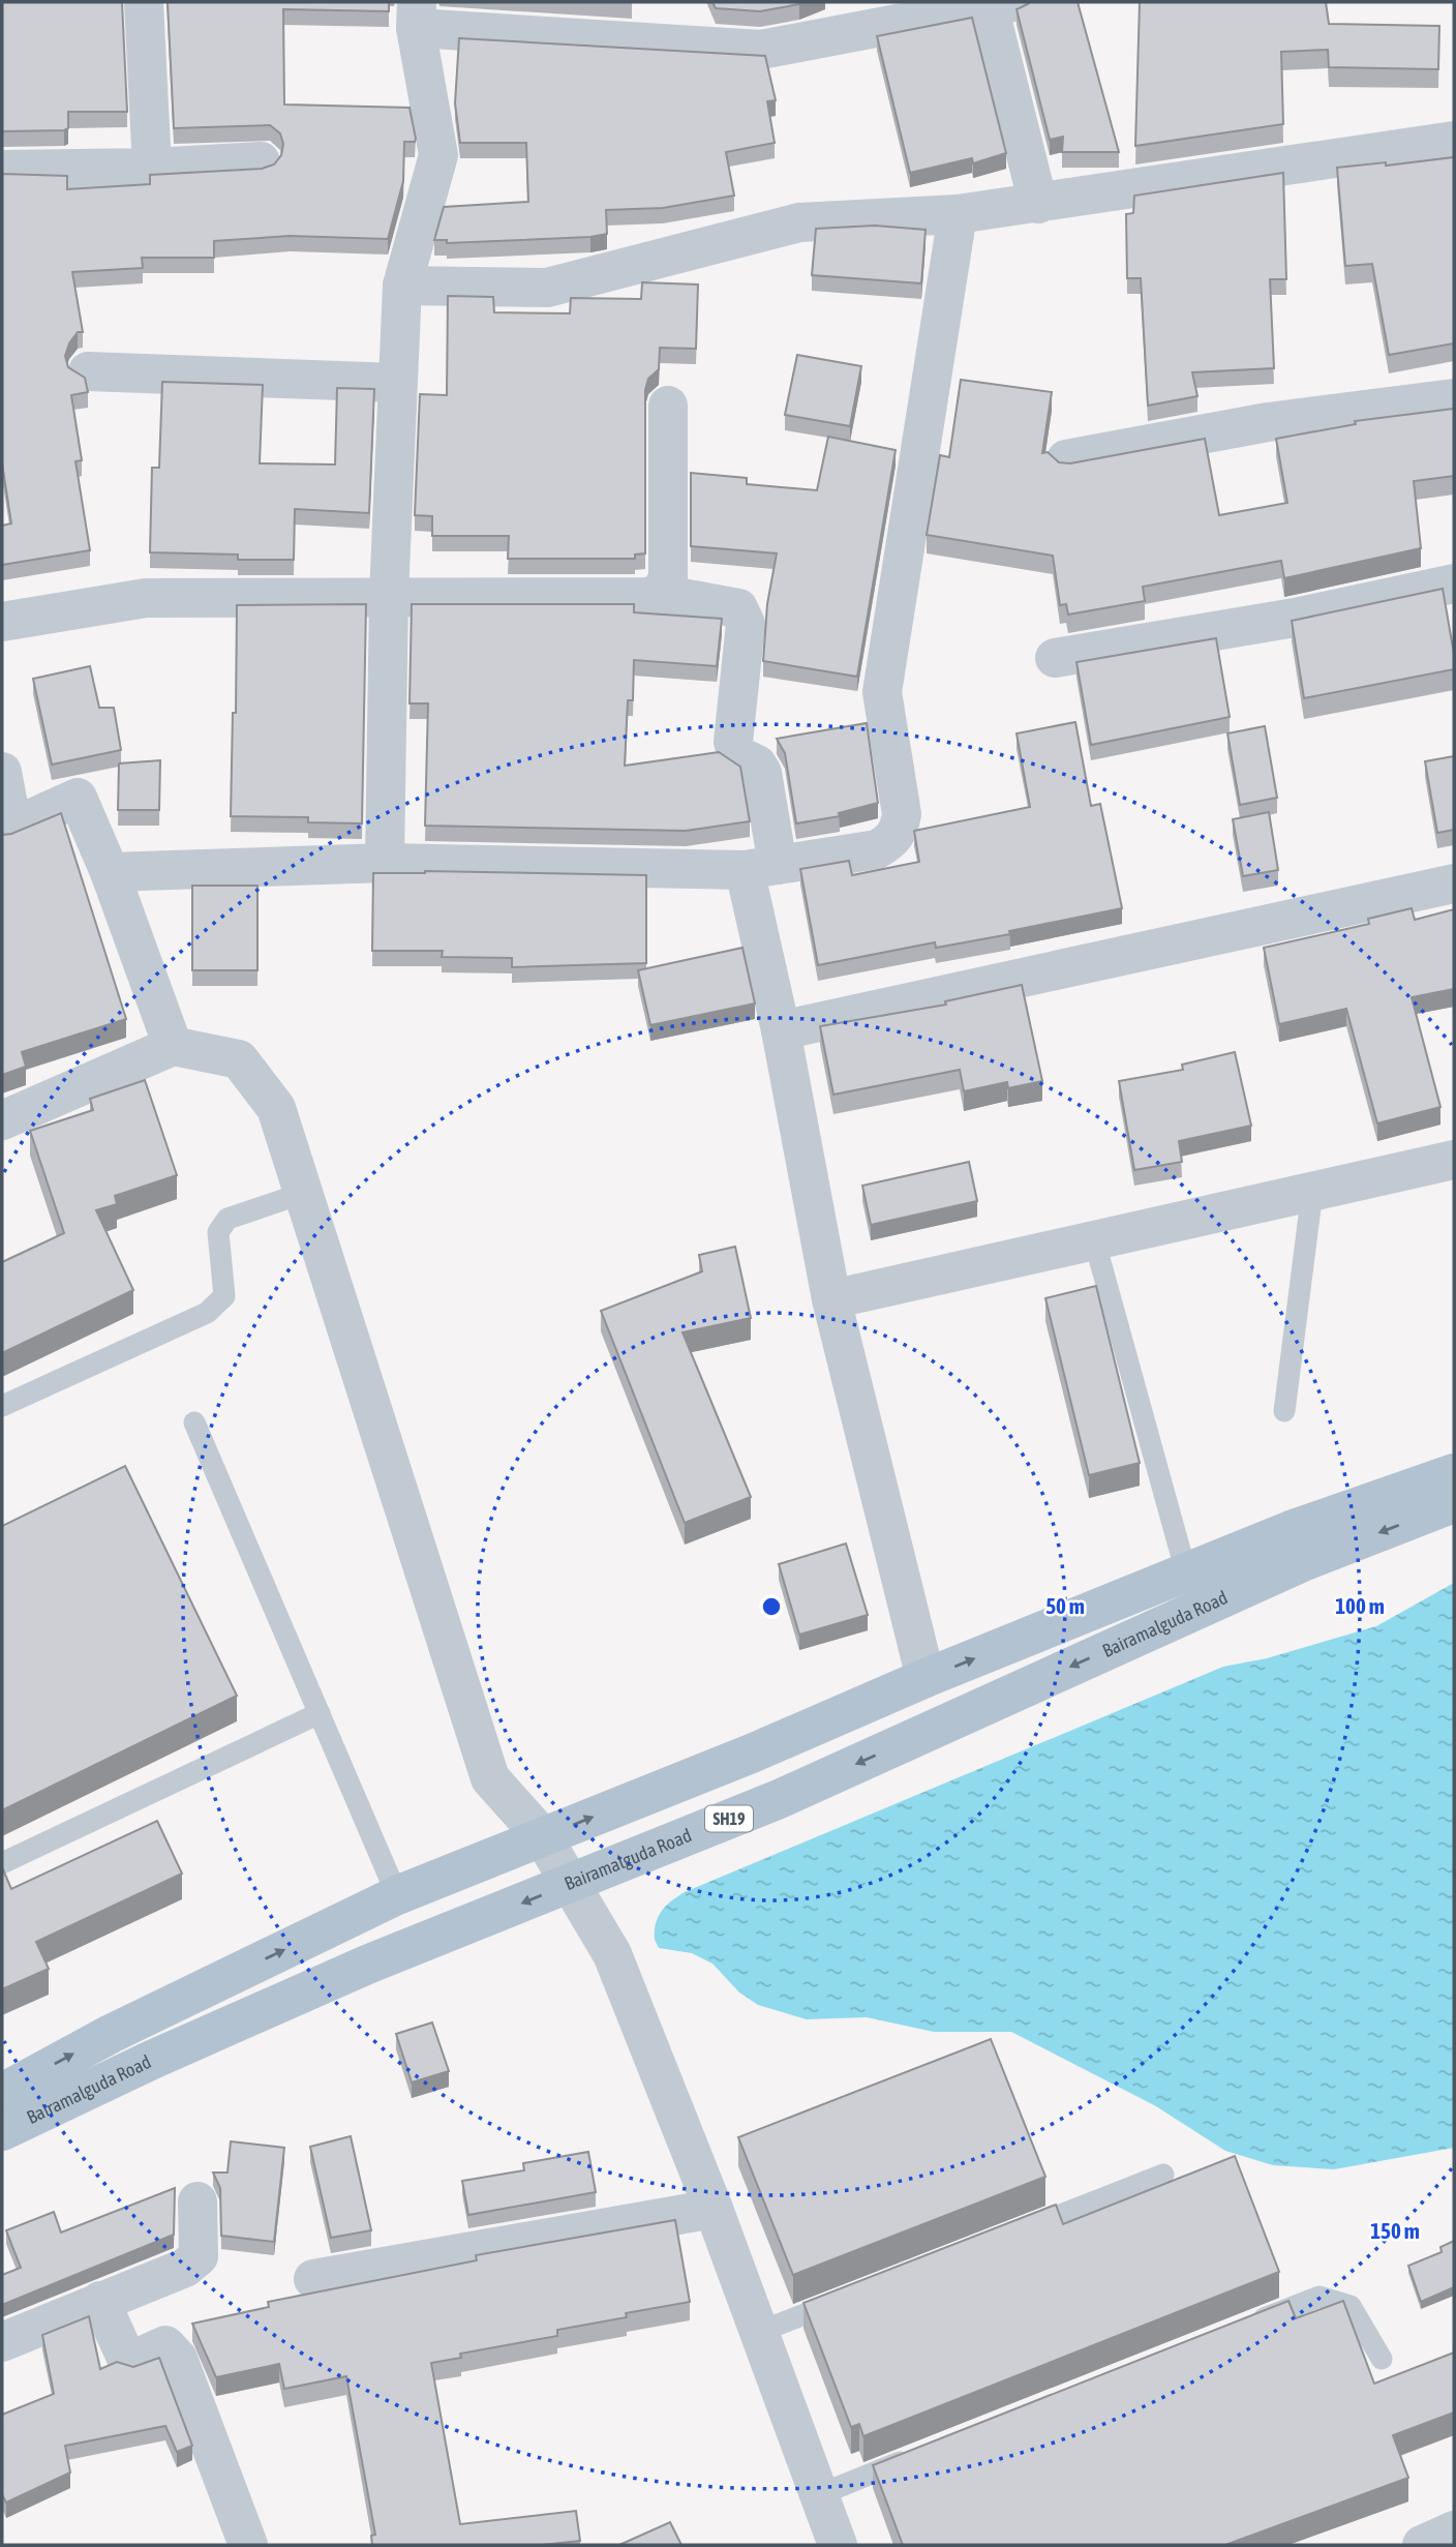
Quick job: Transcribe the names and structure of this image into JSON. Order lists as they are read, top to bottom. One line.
{"streets":{"main road":["Bairamalguda Road","SH19"]},"rings":["50 m","100 m","150 m"]}
